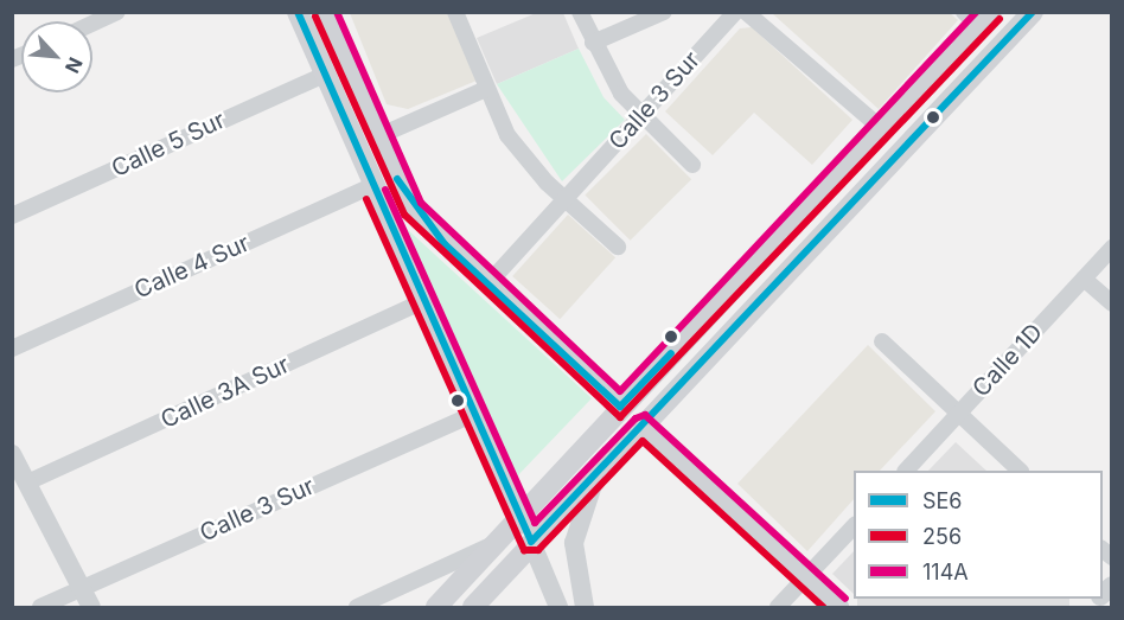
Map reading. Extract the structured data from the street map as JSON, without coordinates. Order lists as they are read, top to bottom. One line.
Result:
{"streets":{"street":["Calle 3 Sur","Calle 5 Sur","Calle 4 Sur","Calle 1D","Calle 3A Sur"]},"lines":["transit line SE6","transit line 114A","transit line 256"],"legend":["SE6","256","114A"],"north":"bottom right"}
